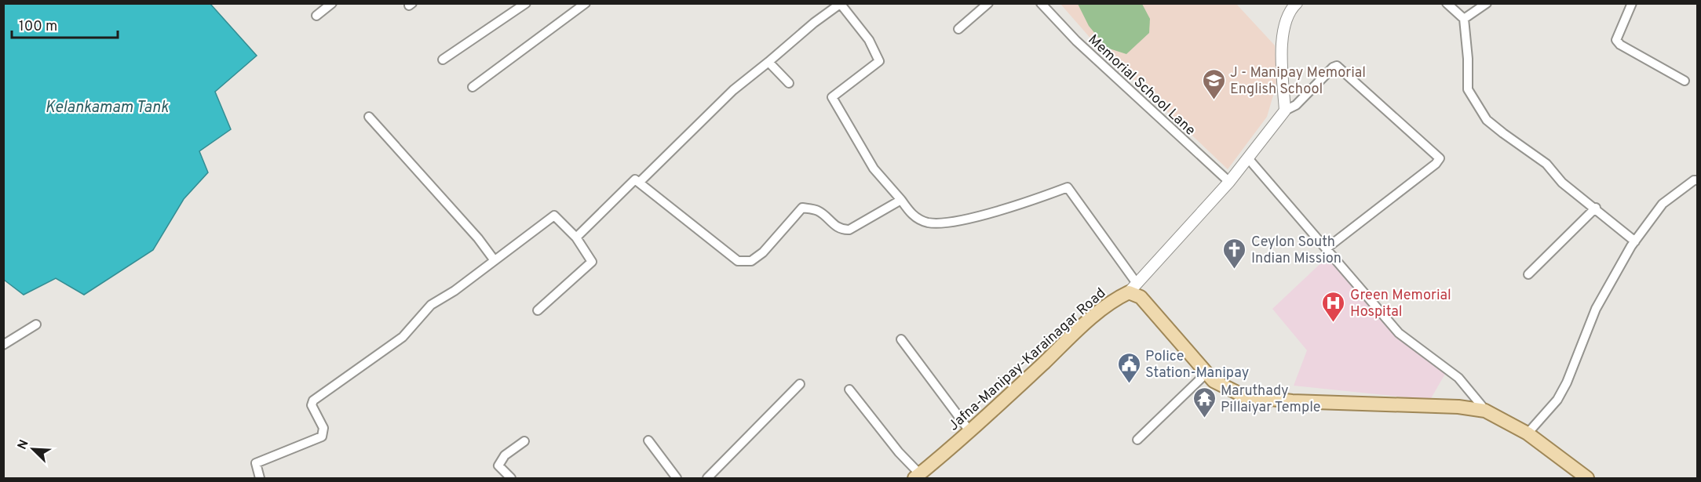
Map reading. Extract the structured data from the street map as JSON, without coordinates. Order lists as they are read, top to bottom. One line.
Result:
{"streets":{"main road":["Jafna-Manipay-Karainagar Road"],"street":["Memorial School Lane"]},"water":["Kelankamam Tank"],"places":{"school or university":["J - Manipay Memorial English School"],"church":["Ceylon South Indian Mission"],"hospital":["Green Memorial Hospital"],"public building":["Police Station-Manipay"],"temple":["Maruthady Pillaiyar Temple"]},"scale_bar":"100 m","north":"top left"}
